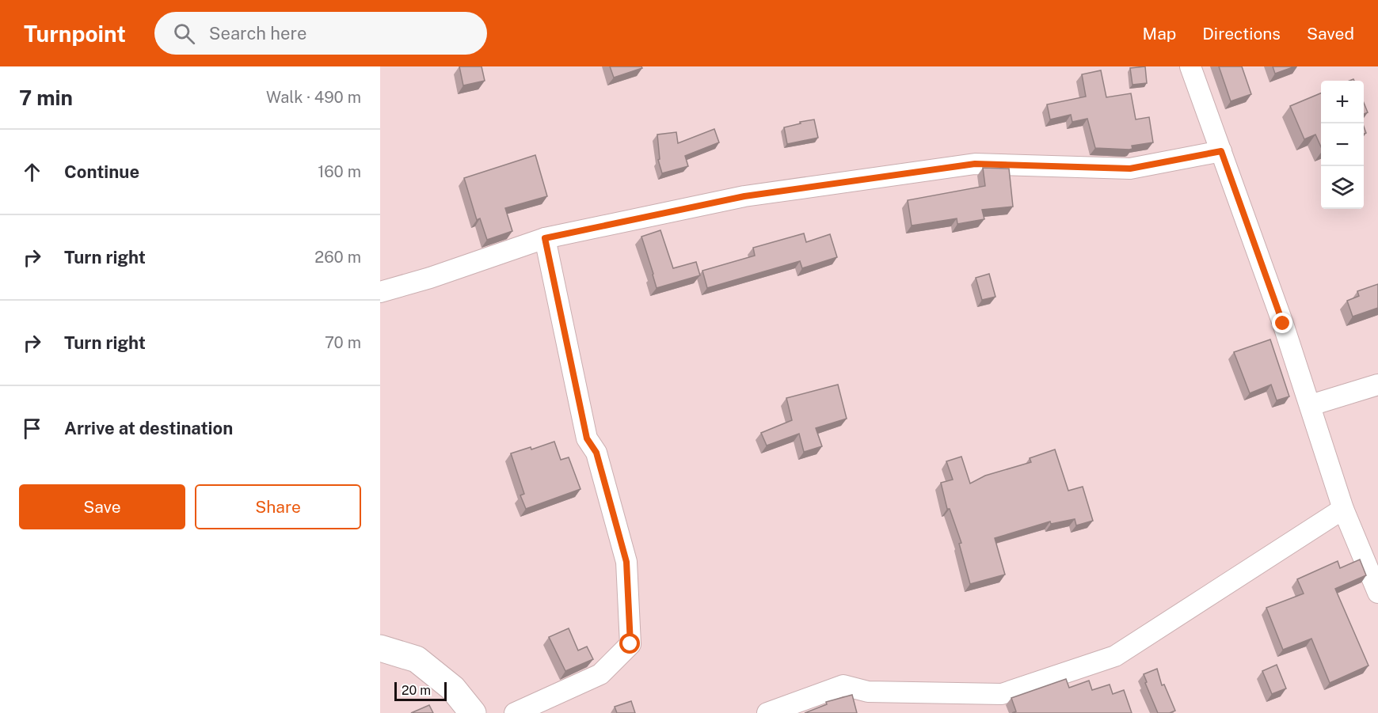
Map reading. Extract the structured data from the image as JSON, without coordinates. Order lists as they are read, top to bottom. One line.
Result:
{"scale_bar":"20 m","page":{"header":"Turnpoint","search":"Search here","nav":["Map","Directions","Saved"],"heading":["7 min","Walk · 490 m"],"map_buttons":["+","−"],"list":[["Continue","160 m"],["Turn right","260 m"],["Turn right","70 m"],"Arrive at destination"],"buttons":["Save","Share"],"scale":"20 m"}}
